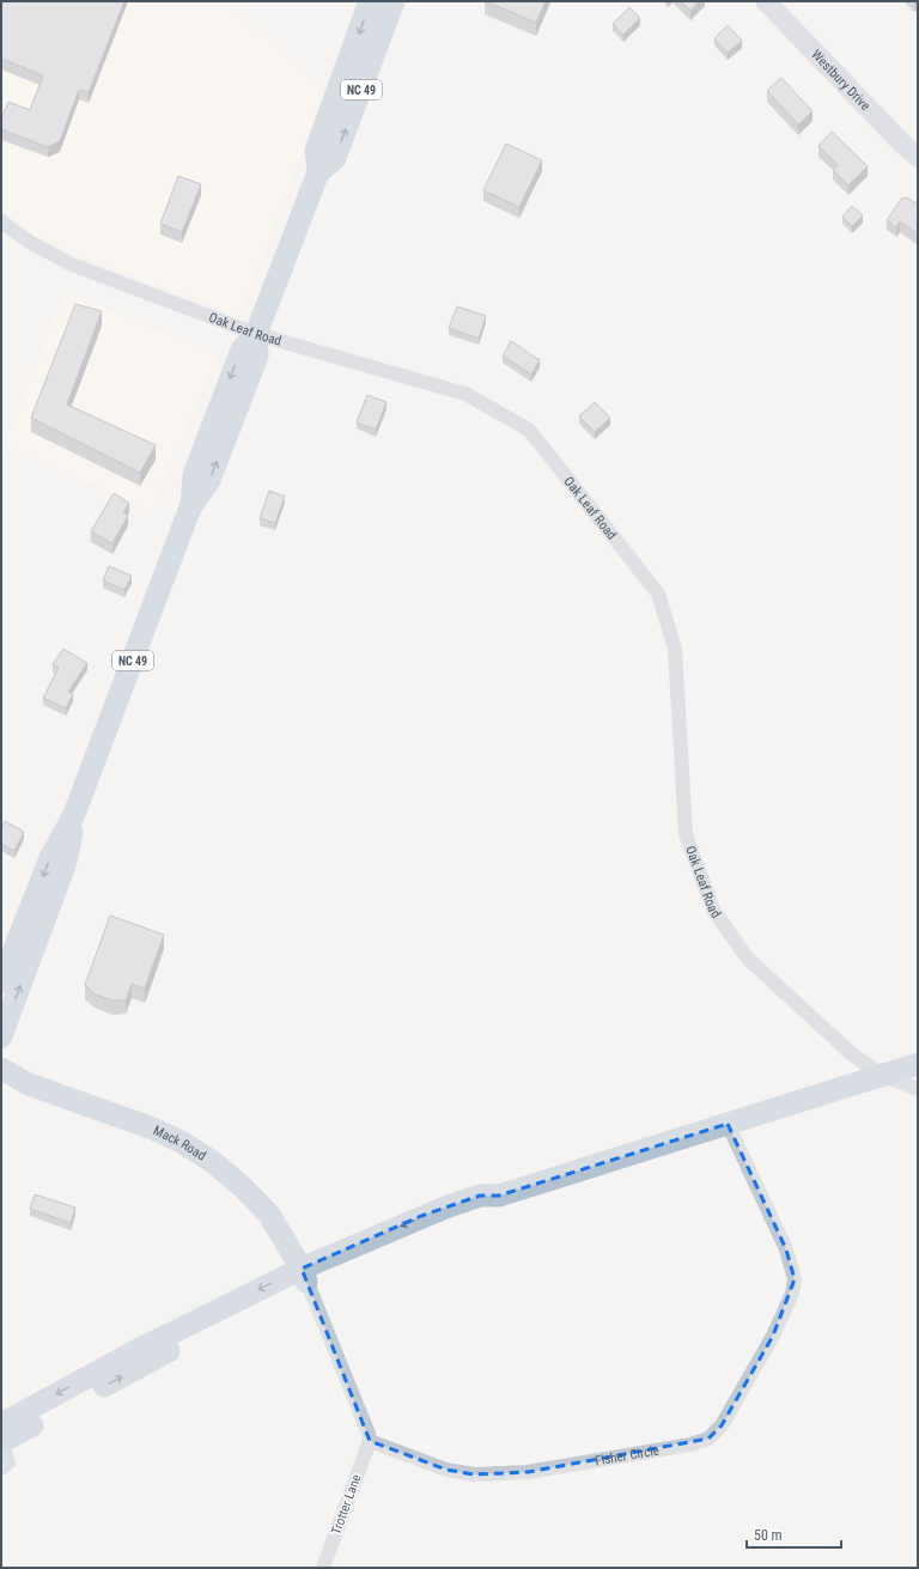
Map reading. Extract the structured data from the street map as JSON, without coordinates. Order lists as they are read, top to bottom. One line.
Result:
{"streets":{"main road":["NC 49","Mack Road"],"street":["Westbury Drive","Oak Leaf Road","Fisher Circle","Trotter Lane"]},"crossings":[["NC 49","Oak Leaf Road"],["Fisher Circle","Trotter Lane"]],"scale_bar":"50 m"}
